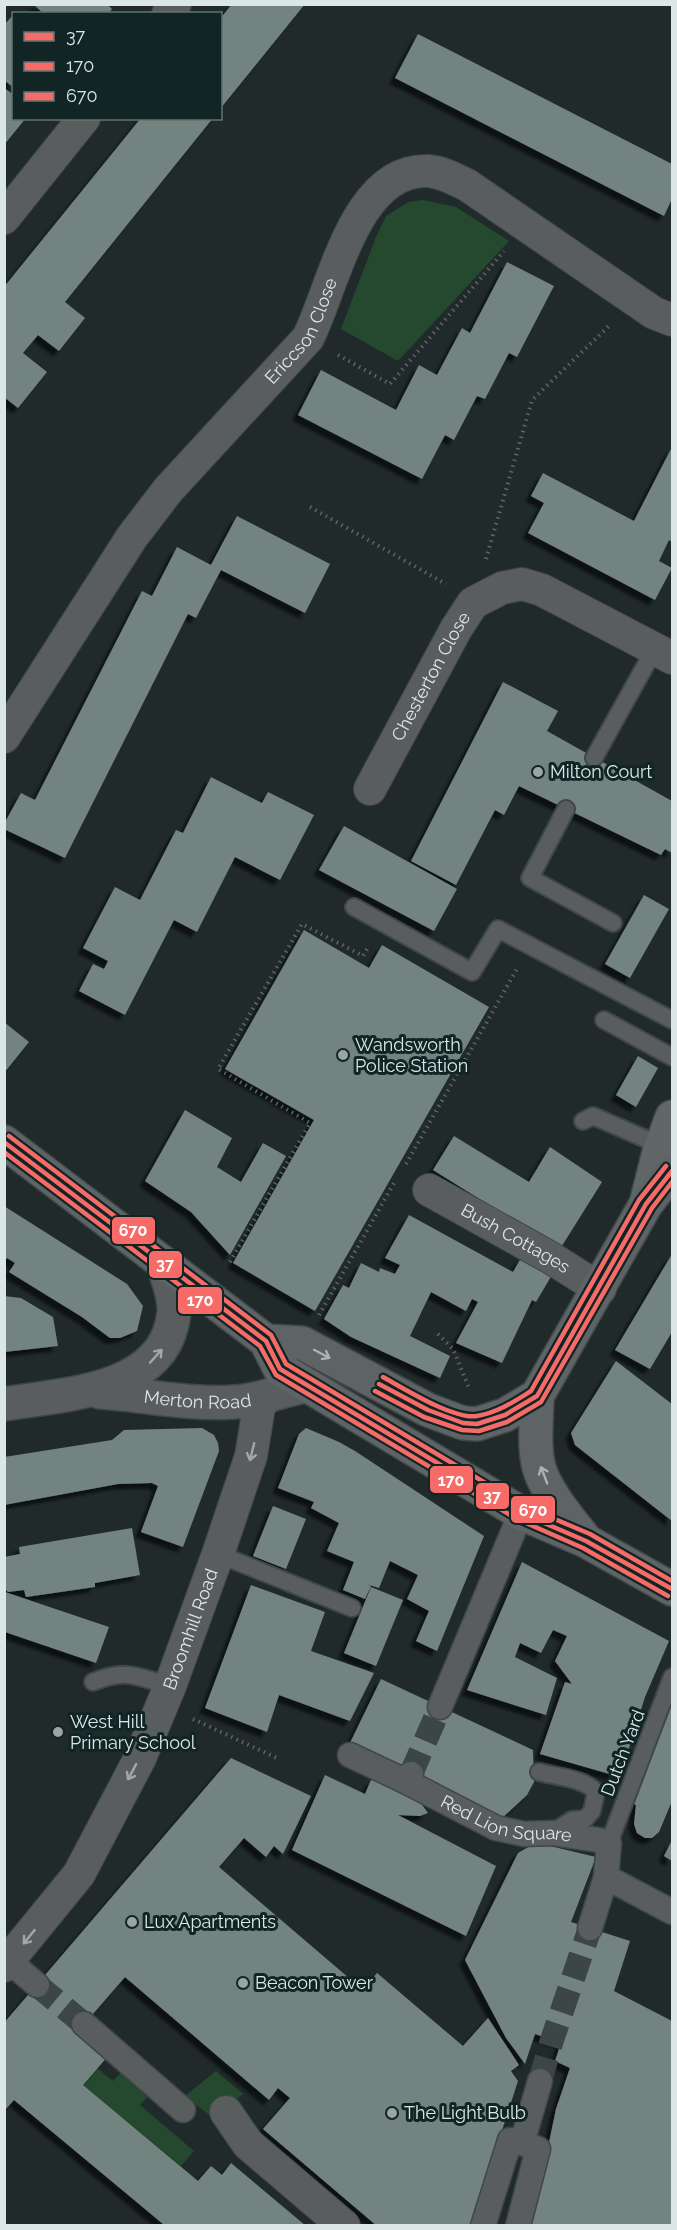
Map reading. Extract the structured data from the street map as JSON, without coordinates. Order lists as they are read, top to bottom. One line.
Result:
{"streets":{"street":["Ericcson Close","Chesterton Close","Bush Cottages","Merton Road","Broomhill Road","Red Lion Square"],"lane":["Dutch Yard"]},"crossings":[["Merton Road","Broomhill Road"],["Dutch Yard","Red Lion Square"]],"one_way":["Broomhill Road"],"places":["Milton Court","Wandsworth Police Station","West Hill Primary School","Lux Apartments","Beacon Tower","The Light Bulb"],"lines":["transit line 670","transit line 37","transit line 170"],"legend":["37","170","670"]}
